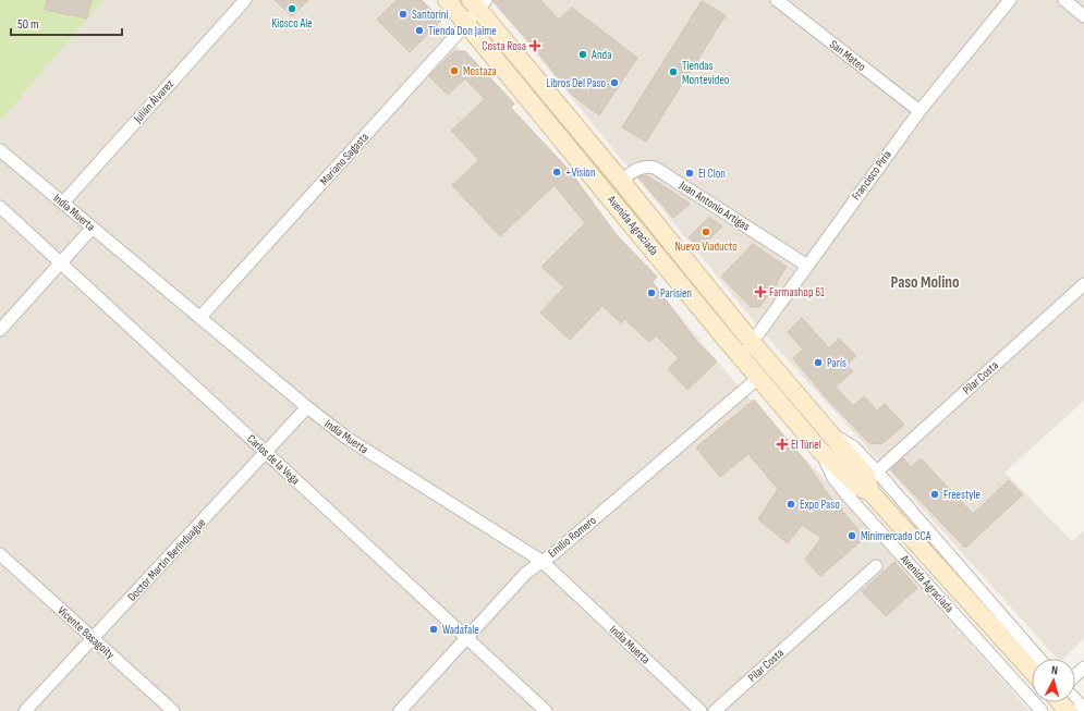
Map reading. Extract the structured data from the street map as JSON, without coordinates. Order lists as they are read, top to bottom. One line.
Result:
{"streets":{"main road":["Avenida Agraciada"],"street":["San Mateo","Julián Álvarez","Mariano Sagasta","Francisco Piria","Juan Antonio Artigas","India Muerta","Pilar Costa","Carlos de la Vega","Emilio Romero","Doctor Martín Berinduague","Vicente Basagoity"]},"crossings":[["San Mateo","Francisco Piria"],["Julián Álvarez","India Muerta"],["Mariano Sagasta","India Muerta"],["Mariano Sagasta","Avenida Agraciada"],["Francisco Piria","Juan Antonio Artigas"],["Francisco Piria","Avenida Agraciada"],["Juan Antonio Artigas","Avenida Agraciada"],["India Muerta","Emilio Romero"],["India Muerta","Doctor Martín Berinduague"],["Avenida Agraciada","Pilar Costa"],["Avenida Agraciada","Emilio Romero"],["Carlos de la Vega","Emilio Romero"],["Carlos de la Vega","Doctor Martín Berinduague"],["Doctor Martín Berinduague","Vicente Basagoity"]],"districts":["Paso Molino"],"places":{"other":["Kiosco Ale","Santorini","Tienda Don Jaime","Anda","Mostaza","Tiendas Montevideo","Libros Del Paso","+Vision","El Clon","Nuevo Viaducto","Parisien","París","Freestyle","Expo Paso","Minimercado CCA","Wadafale"],"health":["Costa Rosa","Farmashop 61","El Túnel"]},"scale_bar":"50 m","north":"top"}
